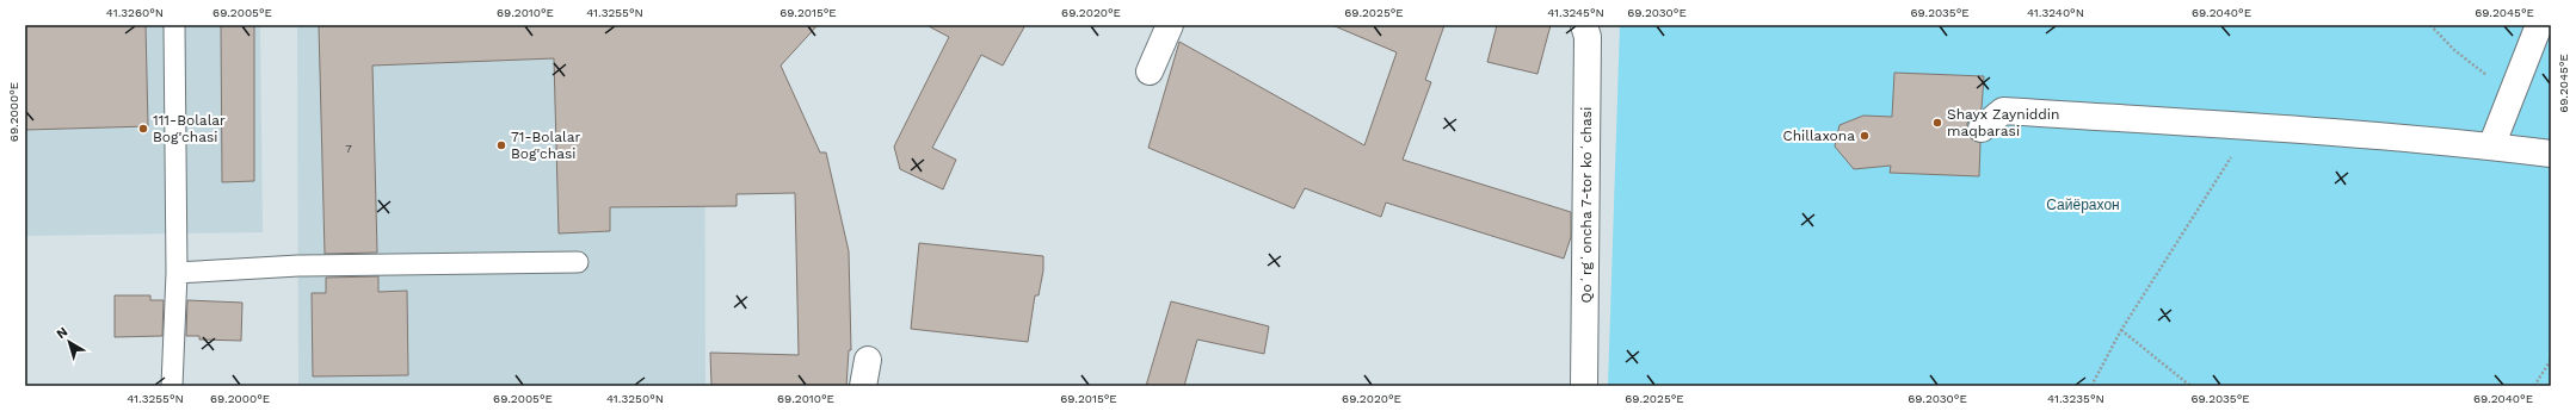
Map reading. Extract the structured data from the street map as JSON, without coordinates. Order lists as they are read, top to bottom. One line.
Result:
{"streets":{"street":["Qoʻrgʻoncha 7-tor koʻchasi"]},"parks":["Сайёрахон"],"places":["Shayx Zayniddin maqbarasi","111-Bolalar Bog'chasi","Chillaxona","71-Bolalar Bog'chasi"],"house_numbers":["7"],"north":"top left","coordinates":["41.3260°N","69.2005°E","69.2010°E","41.3255°N","69.2015°E","69.2020°E","69.2025°E","41.3245°N","69.2030°E","69.2035°E","41.3240°N","69.2040°E","69.2045°E","69.2000°E","41.3250°N","41.3235°N"]}
